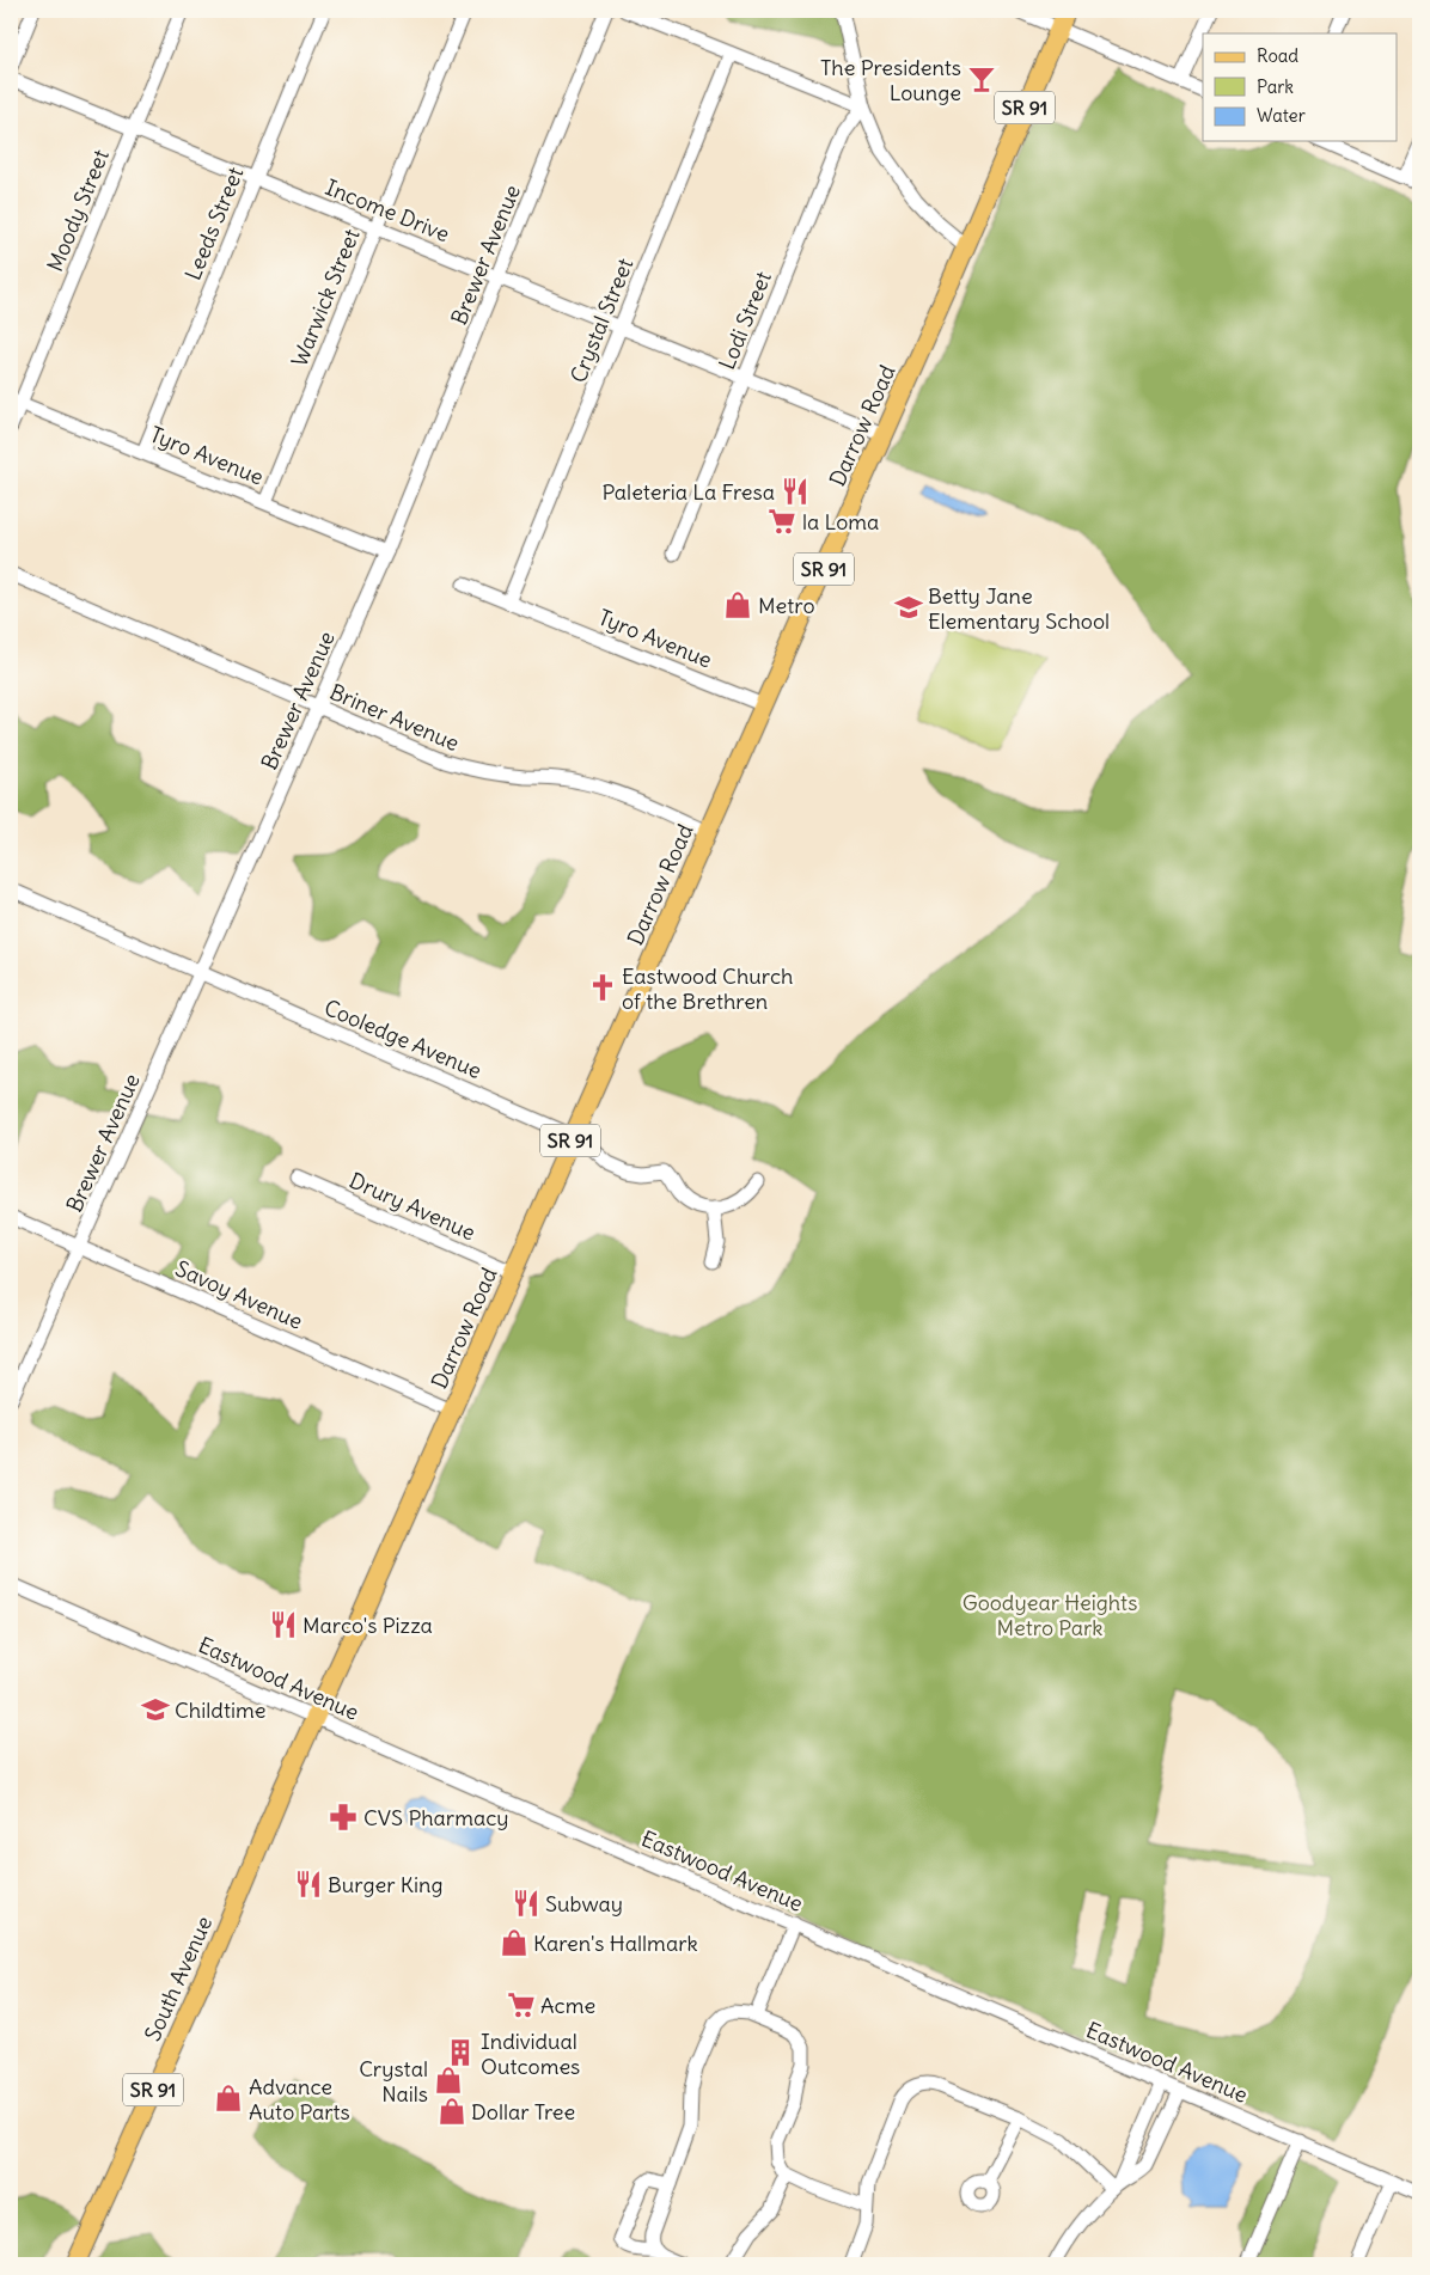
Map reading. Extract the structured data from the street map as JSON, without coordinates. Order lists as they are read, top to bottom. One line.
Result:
{"streets":{"main road":["SR 91","Darrow Road","South Avenue"],"street":["Moody Street","Income Drive","Leeds Street","Brewer Avenue","Warwick Street","Crystal Street","Lodi Street","Tyro Avenue","Briner Avenue","Cooledge Avenue","Drury Avenue","Savoy Avenue","Eastwood Avenue"]},"crossings":[["Moody Street","Income Drive"],["Moody Street","Tyro Avenue"],["Income Drive","Leeds Street"],["Income Drive","Brewer Avenue"],["Income Drive","Warwick Street"],["Income Drive","Crystal Street"],["Income Drive","Lodi Street"],["Income Drive","Darrow Road"],["Leeds Street","Tyro Avenue"],["Brewer Avenue","Tyro Avenue"],["Brewer Avenue","Briner Avenue"],["Brewer Avenue","Cooledge Avenue"],["Brewer Avenue","Savoy Avenue"],["Warwick Street","Tyro Avenue"],["Crystal Street","Tyro Avenue"],["Darrow Road","Tyro Avenue"],["Darrow Road","Briner Avenue"],["Darrow Road","Cooledge Avenue"],["Darrow Road","Drury Avenue"],["Darrow Road","Savoy Avenue"],["Darrow Road","Eastwood Avenue"],["Darrow Road","South Avenue"]],"parks":["Goodyear Heights Metro Park"],"places":{"bar":["The Presidents Lounge"],"restaurant":["Paleteria La Fresa","Marco's Pizza","Burger King","Subway"],"supermarket":["la Loma","Acme"],"shop":["Metro","Karen's Hallmark","Crystal Nails","Advance Auto Parts","Dollar Tree"],"school or university":["Betty Jane Elementary School","Childtime"],"church":["Eastwood Church of the Brethren"],"pharmacy":["CVS Pharmacy"],"building":["Individual Outcomes"]},"legend":["Road","Park","Water"]}
